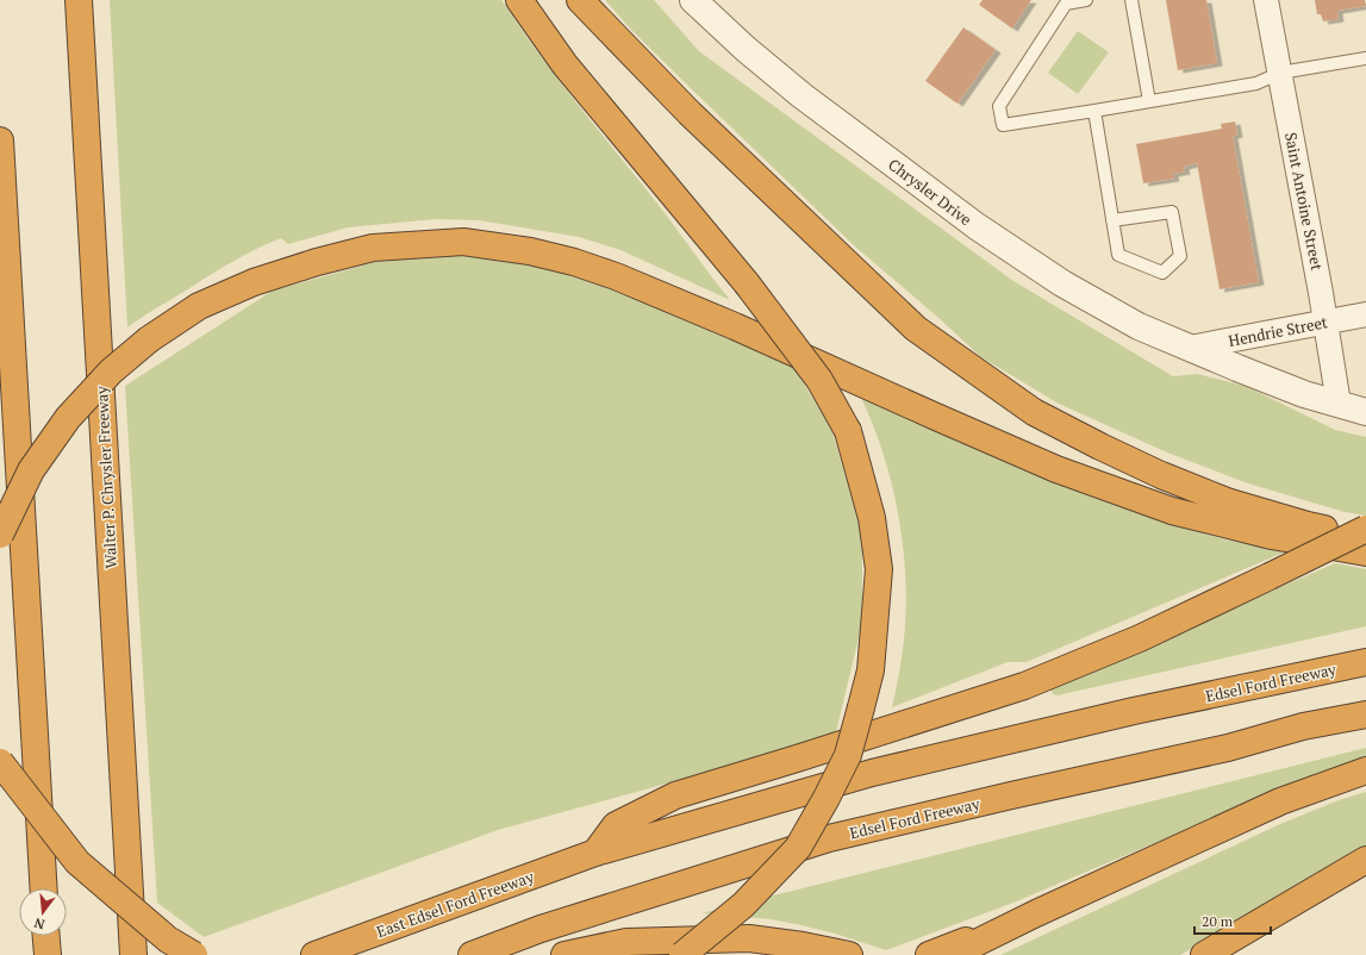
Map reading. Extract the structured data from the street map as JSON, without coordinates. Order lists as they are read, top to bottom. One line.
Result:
{"streets":{"highway":["Walter P. Chrysler Freeway","Edsel Ford Freeway","East Edsel Ford Freeway"],"street":["Chrysler Drive","Saint Antoine Street","Hendrie Street"]},"crossings":[["Chrysler Drive","Hendrie Street"],["Saint Antoine Street","Hendrie Street"],["Edsel Ford Freeway","East Edsel Ford Freeway"]],"scale_bar":"20 m","north":"bottom"}
